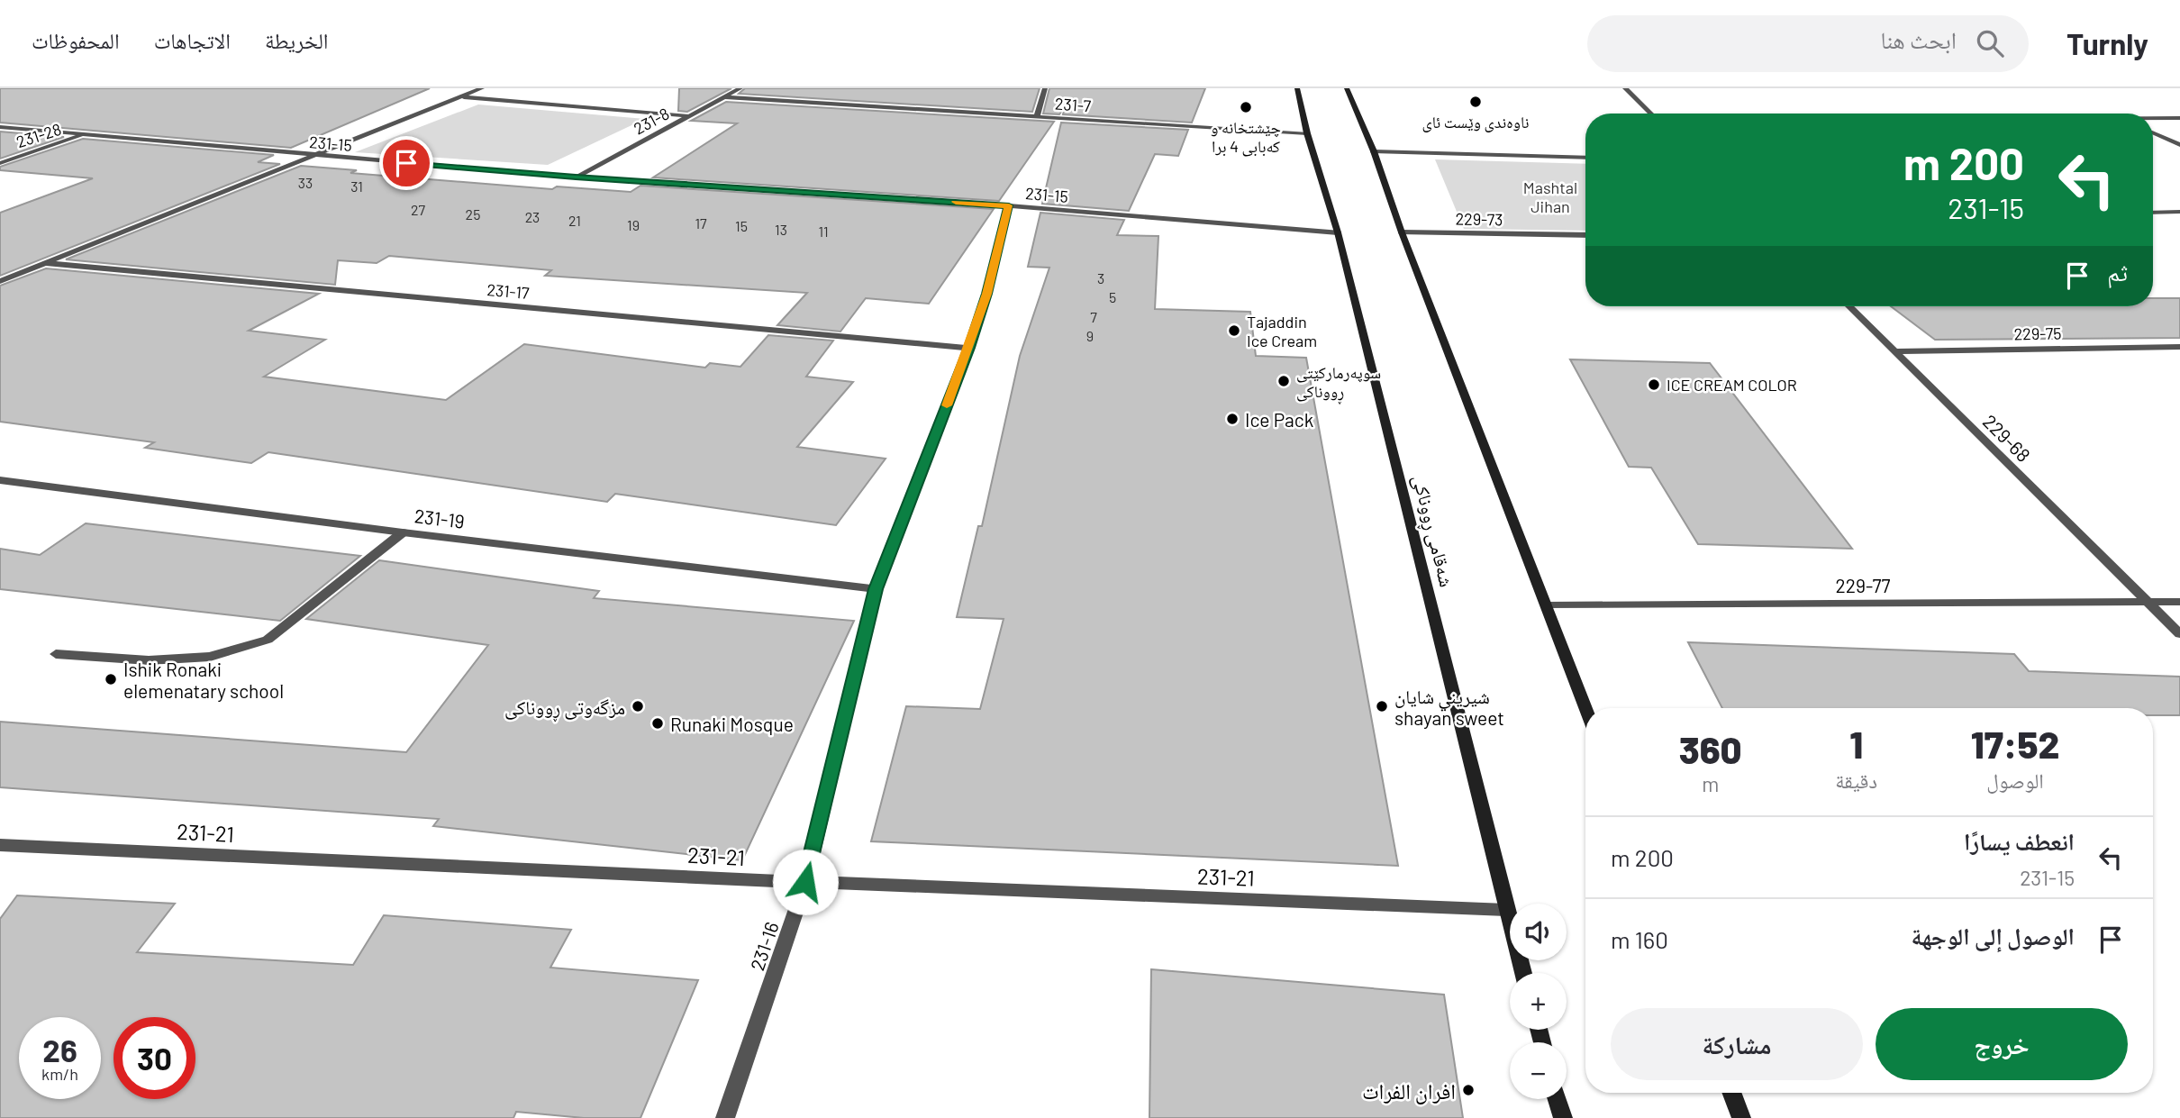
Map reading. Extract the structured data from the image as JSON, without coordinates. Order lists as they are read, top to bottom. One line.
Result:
{"streets":{"main road":["شەقامی ڕووناکی"],"street":["231-7","231-8","231-28","231-15","229-73","231-17","229-75","229-68","231-19","229-77","231-21","231-16"]},"crossings":[["231-7","231-8"],["231-7","شەقامی ڕووناکی"],["231-8","231-15"],["231-28","231-15"],["231-15","شەقامی ڕووناکی"],["231-15","231-16"],["231-17","231-16"],["229-75","229-68"],["229-68","229-77"],["231-19","231-16"],["شەقامی ڕووناکی","231-21"],["231-21","231-16"]],"parks":["Mashtal Jihan"],"places":["ناوەندی وێست ئای","چێشتخانە و کەبابی 4 برا","Tajaddin Ice Cream","سوپەرمارکێتی ڕووناکی","ICE CREAM COLOR","Ice Pack","Ishik Ronaki elemenatary school","مزگەوتی ڕووناکی","شيريني شايان shayan sweet","Runaki Mosque","افران الفرات"],"house_numbers":["33","31","27","25","23","21","17","19","15","13","11","3","5","7","9"],"page":{"header":"Turnly","search":"ابحث هنا","nav":["الخريطة","الاتجاهات","المحفوظات"],"turn":["200 m","231-15"],"then":"ثم","eta":["17:52","الوصول","1","دقيقة","360","m"],"list":[{"name":"انعطف يسارًا","note":"231-15","value":"200 m"},{"name":"الوصول إلى الوجهة","value":"160 m"}],"map_buttons":["+","−"],"buttons":["خروج","مشاركة"],"speed":"26 km/h","limit":"30"}}
